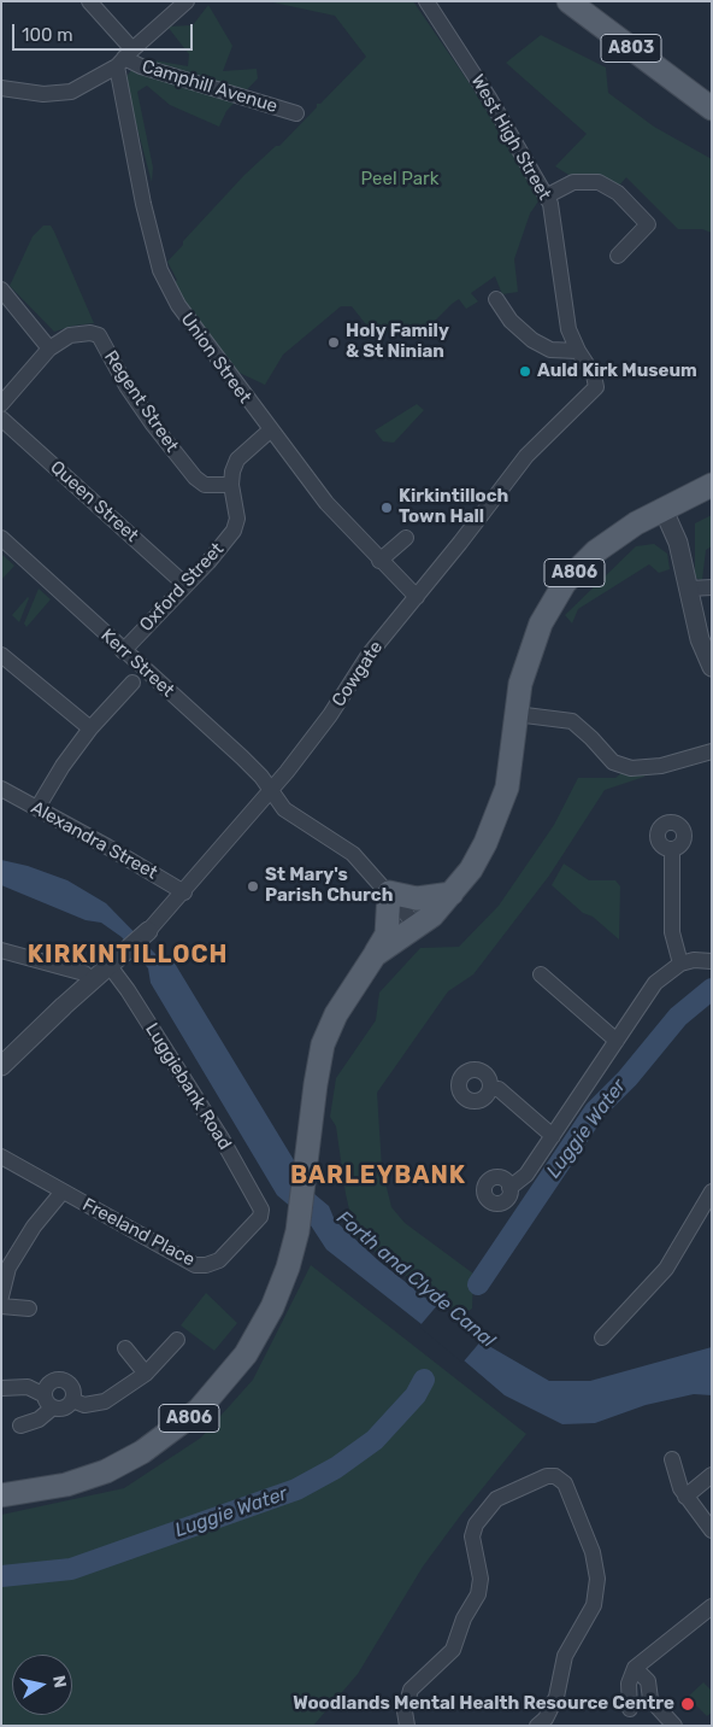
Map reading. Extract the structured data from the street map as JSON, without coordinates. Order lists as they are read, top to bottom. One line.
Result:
{"streets":{"main road":["A803","A806"],"street":["Camphill Avenue","West High Street","Union Street","Regent Street","Queen Street","Oxford Street","Kerr Street","Cowgate","Alexandra Street","Luggiebank Road","Freeland Place"]},"crossings":[["Camphill Avenue","Union Street"],["West High Street","Cowgate"],["Union Street","Oxford Street"],["Union Street","Cowgate"],["Regent Street","Oxford Street"],["Queen Street","Oxford Street"],["A806","Kerr Street"],["Oxford Street","Kerr Street"],["Kerr Street","Cowgate"],["Cowgate","Alexandra Street"],["Cowgate","Luggiebank Road"],["Luggiebank Road","Freeland Place"]],"districts":["KIRKINTILLOCH","BARLEYBANK"],"water":["Luggie Water","Forth and Clyde Canal"],"parks":["Peel Park"],"places":["Holy Family & St Ninian","Auld Kirk Museum","Kirkintilloch Town Hall","St Mary's Parish Church","Woodlands Mental Health Resource Centre"],"scale_bar":"100 m","north":"right"}
